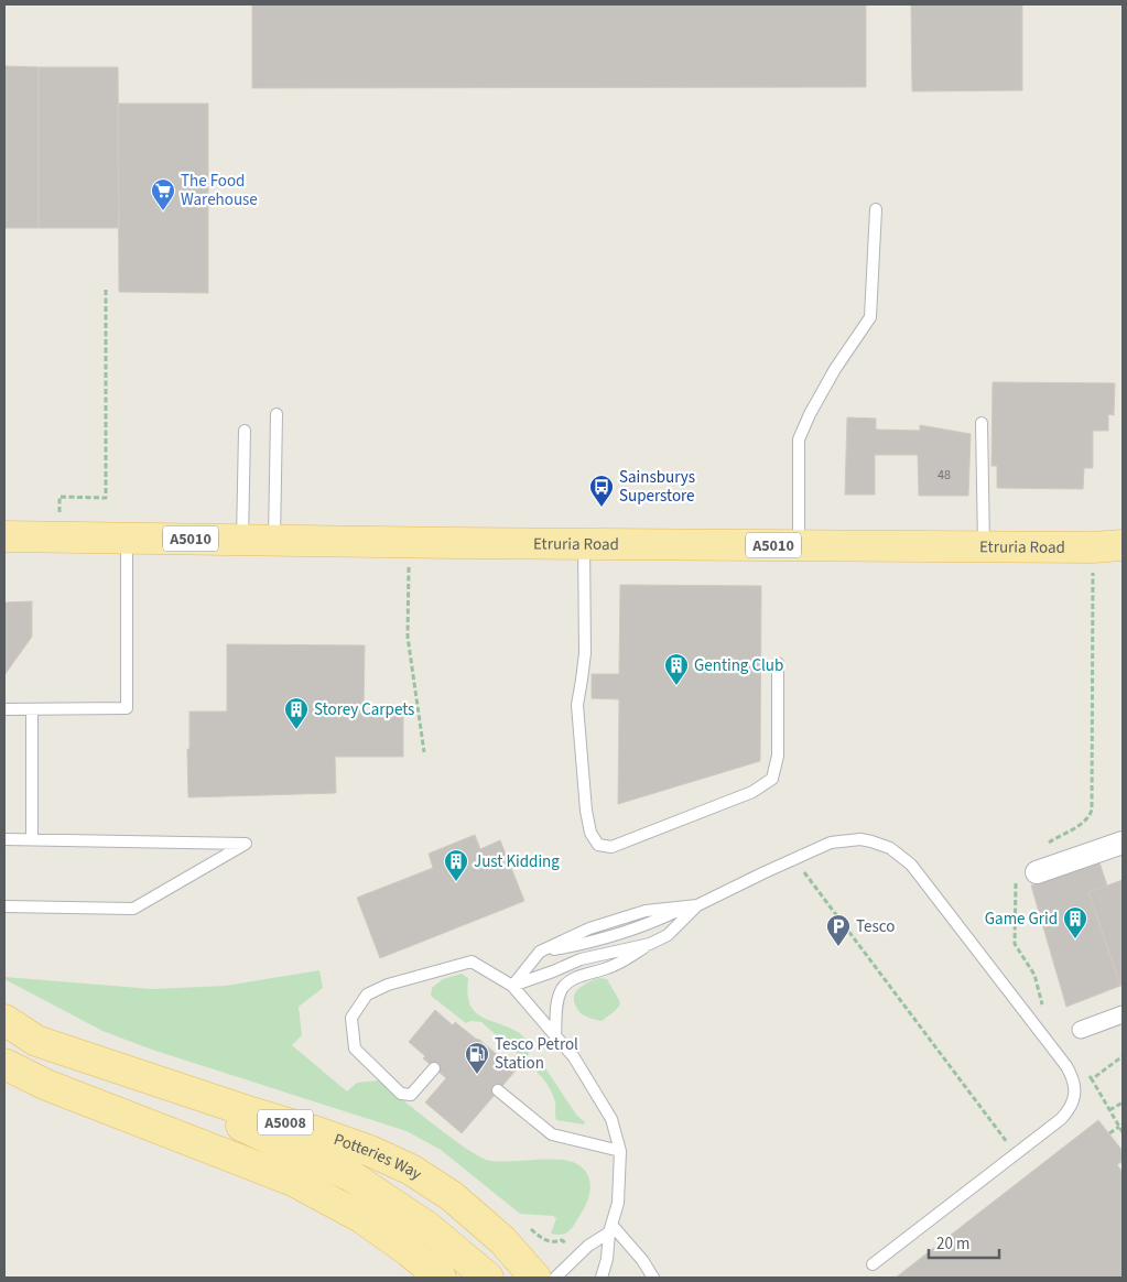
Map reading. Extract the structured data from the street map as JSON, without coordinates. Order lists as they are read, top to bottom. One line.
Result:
{"streets":{"main road":["A5010","Etruria Road","A5008","Potteries Way"]},"crossings":[["A5010","Etruria Road"],["A5008","Potteries Way"]],"places":{"supermarket":["The Food Warehouse"],"bus stop":["Sainsburys Superstore"],"building":["Genting Club","Storey Carpets","Just Kidding","Game Grid"],"parking":["Tesco"],"fuel station":["Tesco Petrol Station"]},"house_numbers":["48"],"scale_bar":"20 m"}
